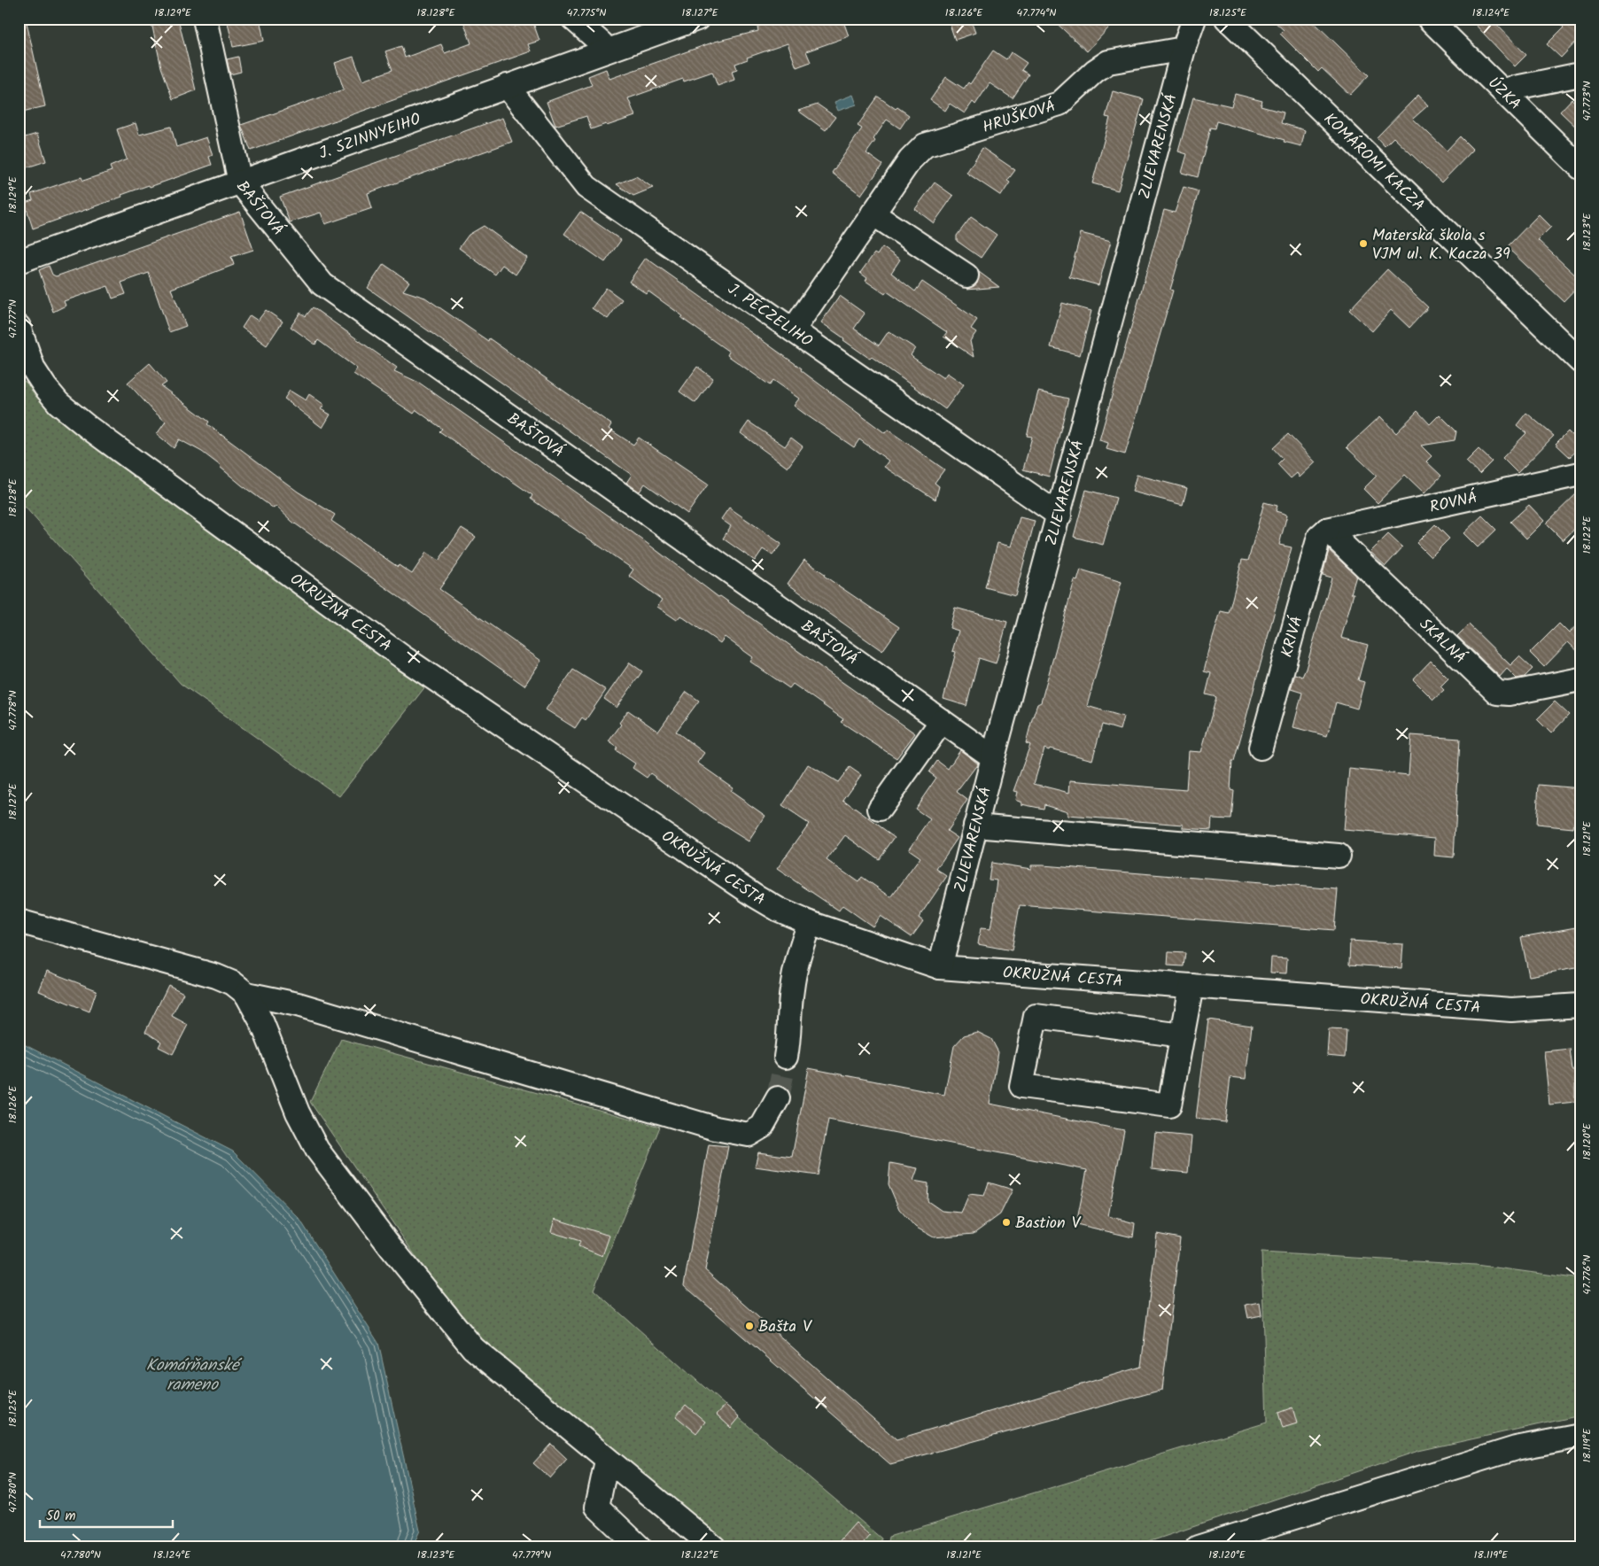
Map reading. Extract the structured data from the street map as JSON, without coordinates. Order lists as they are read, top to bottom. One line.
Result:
{"streets":{"street":["ÚZKA","HRUŠKOVÁ","J. SZINNYEIHO","ZLIEVARENSKÁ","KOMÁROMI KACZA","BAŠTOVÁ","J. PÉCZELIHO","ROVNÁ","OKRUŽNÁ CESTA","KRIVÁ","SKALNÁ"]},"crossings":[["HRUŠKOVÁ","ZLIEVARENSKÁ"],["HRUŠKOVÁ","J. PÉCZELIHO"],["J. SZINNYEIHO","BAŠTOVÁ"],["J. SZINNYEIHO","J. PÉCZELIHO"],["ZLIEVARENSKÁ","BAŠTOVÁ"],["ZLIEVARENSKÁ","J. PÉCZELIHO"],["ZLIEVARENSKÁ","OKRUŽNÁ CESTA"],["ROVNÁ","KRIVÁ"],["ROVNÁ","SKALNÁ"],["KRIVÁ","SKALNÁ"]],"water":["Komárňanské rameno"],"places":["Materská škola s VJM ul. K. Kacza 39","Bastion V","Bašta V"],"scale_bar":"50 m","coordinates":["18.129°E","18.128°E","47.775°N","18.127°E","18.126°E","47.774°N","18.125°E","18.124°E","47.773°N","18.123°E","47.777°N","18.122°E","47.778°N","18.121°E","18.120°E","47.776°N","18.119°E","47.780°N","47.779°N"]}
